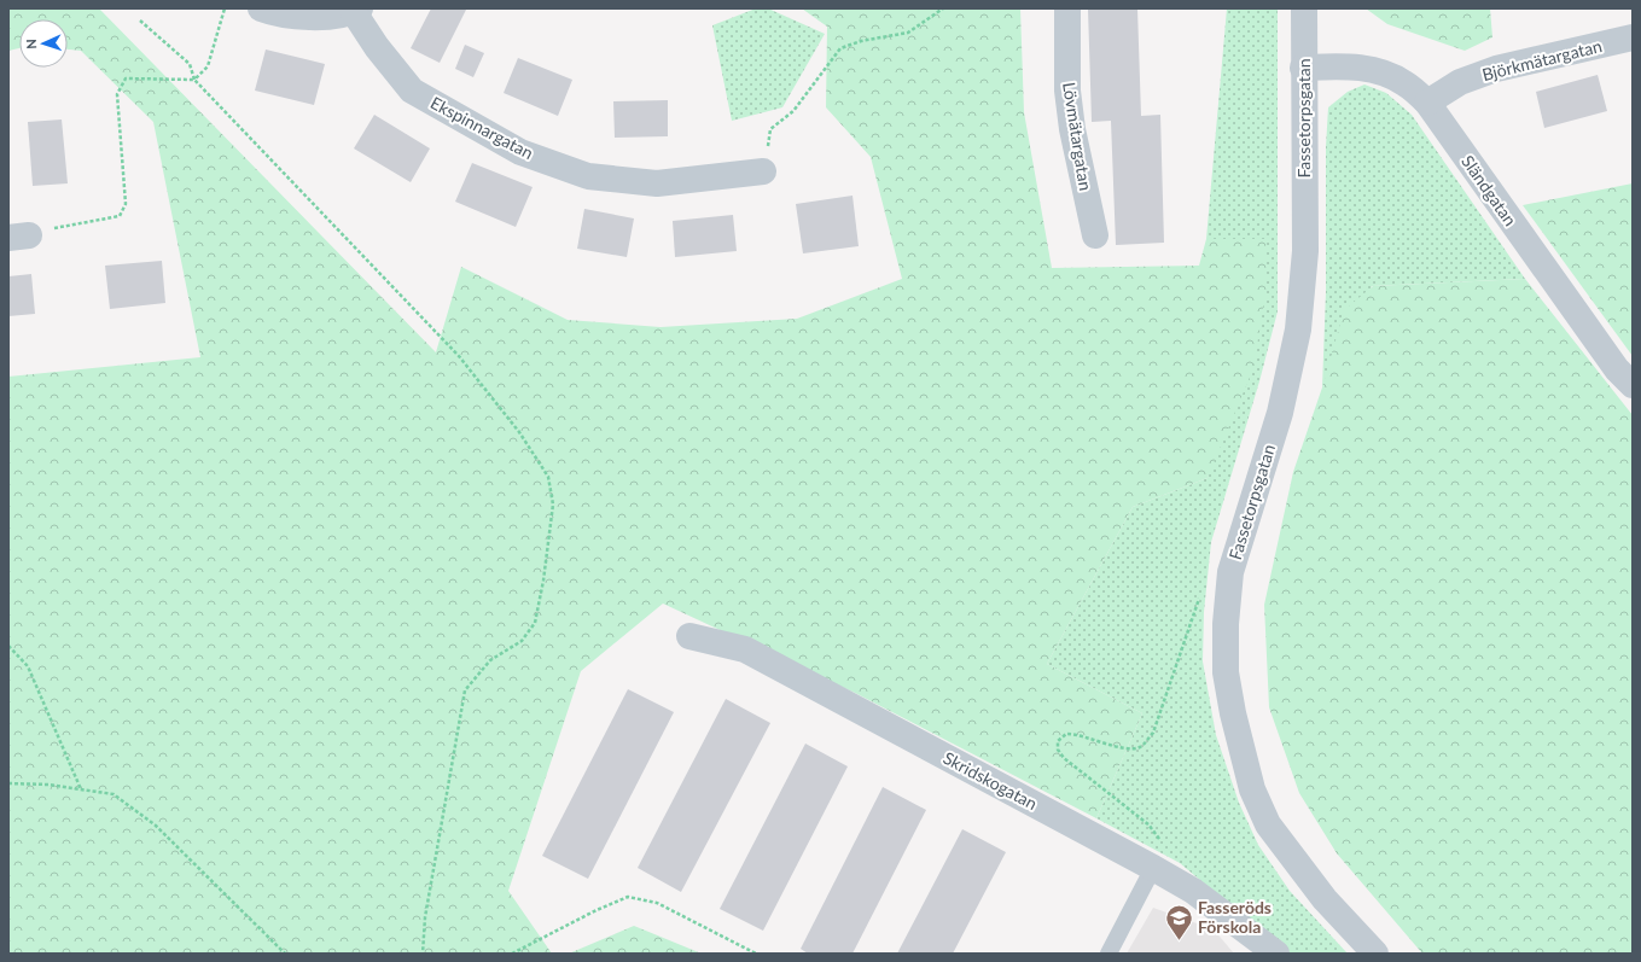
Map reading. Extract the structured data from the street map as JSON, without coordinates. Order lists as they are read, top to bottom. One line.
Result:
{"streets":{"street":["Björkmätargatan","Fassetorpsgatan","Ekspinnargatan","Lövmätargatan","Sländgatan","Skridskogatan"]},"crossings":[["Björkmätargatan","Sländgatan"],["Fassetorpsgatan","Sländgatan"]],"places":{"school or university":["Fasseröds Förskola"]},"north":"left"}
